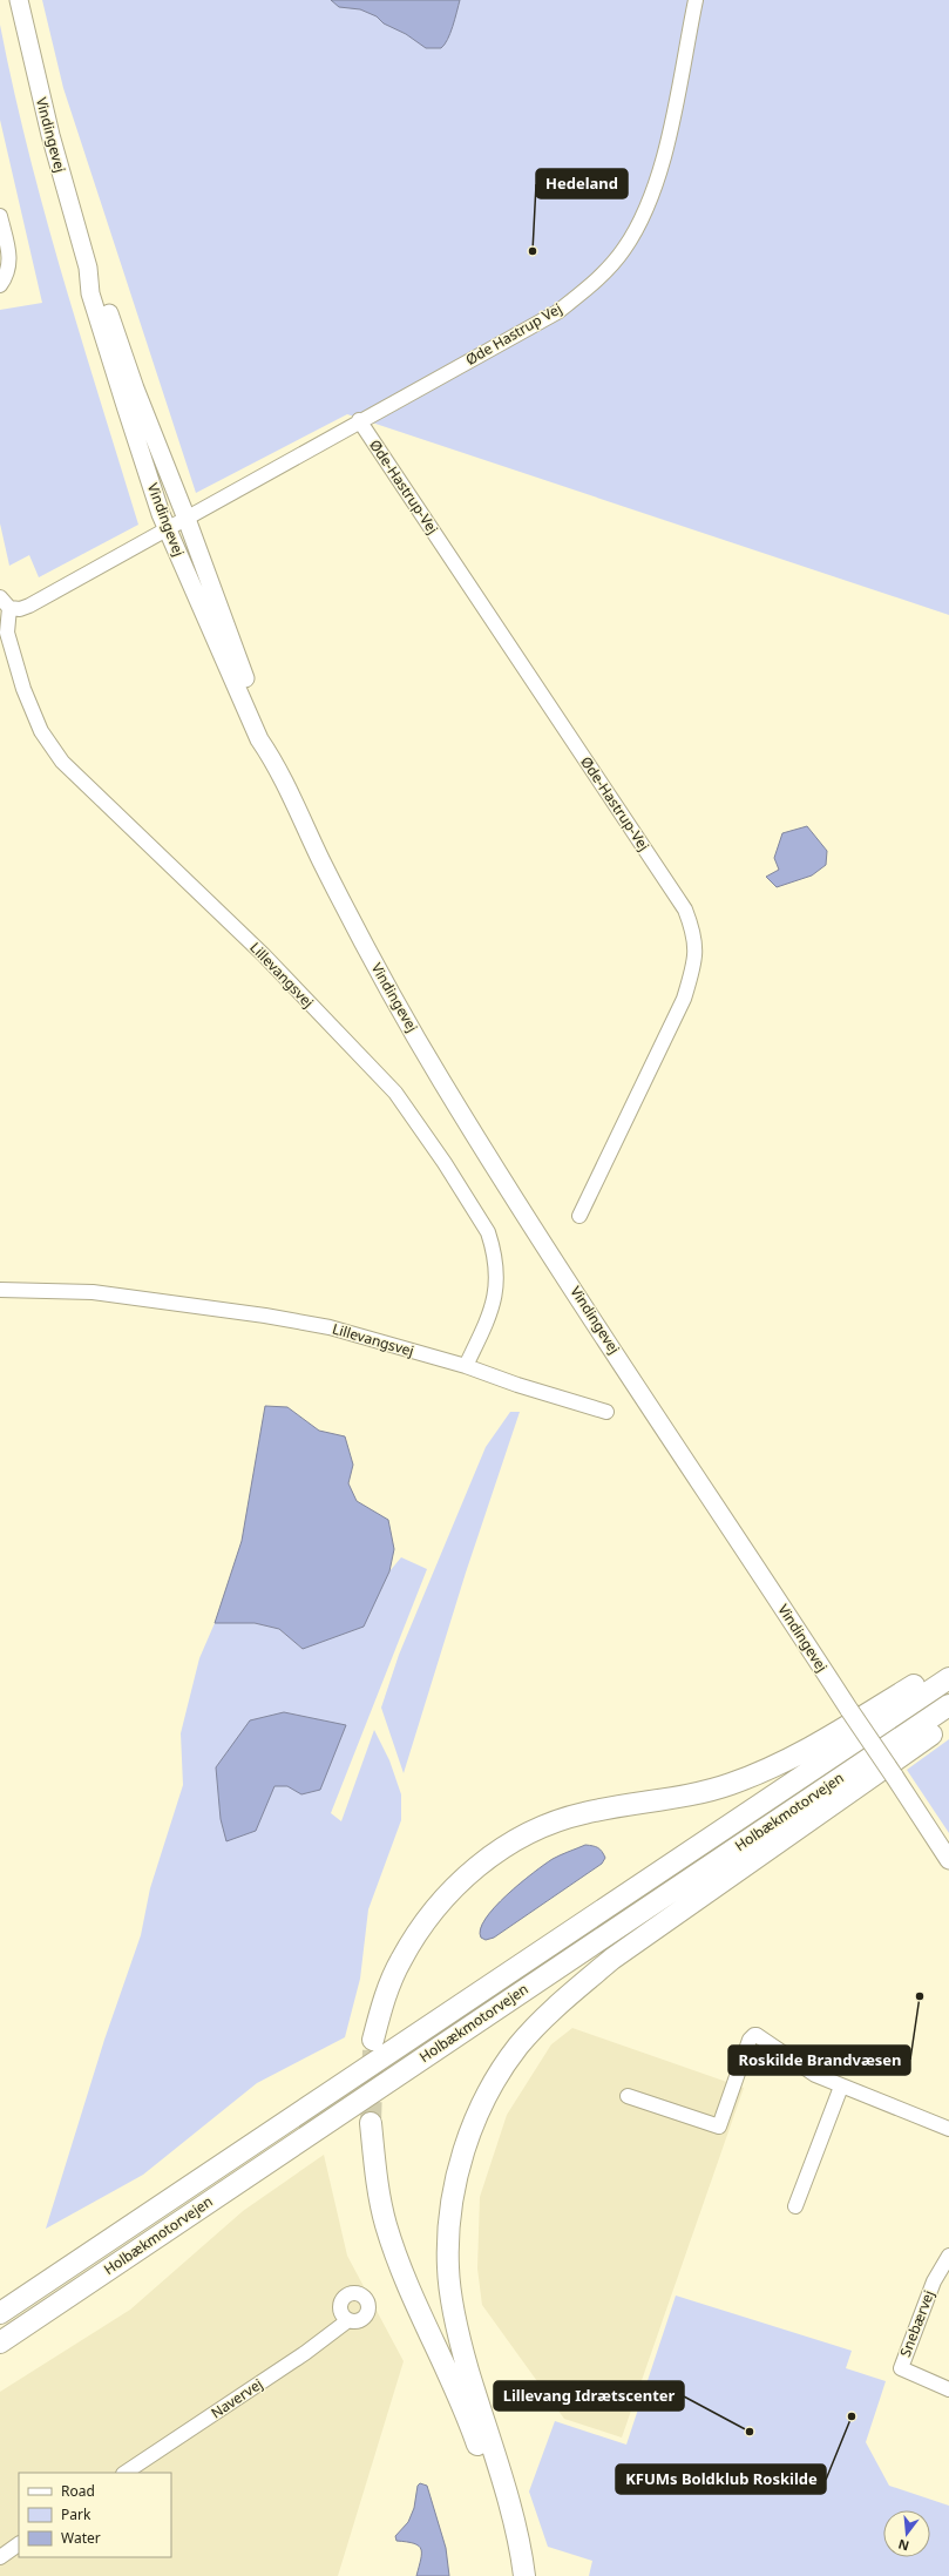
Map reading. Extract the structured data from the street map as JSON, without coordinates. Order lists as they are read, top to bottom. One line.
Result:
{"streets":{"highway":["Holbækmotorvejen"],"main road":["Vindingevej"],"street":["Øde Hastrup Vej","Øde-Hastrup-Vej","Lillevangsvej","Snebærvej","Navervej"]},"crossings":[["Vindingevej","Øde Hastrup Vej"],["Øde Hastrup Vej","Øde-Hastrup-Vej"]],"places":["Hedeland","Roskilde Brandvæsen","KFUMs Boldklub Roskilde","Lillevang Idrætscenter"],"legend":["Road","Park","Water"],"north":"bottom"}
